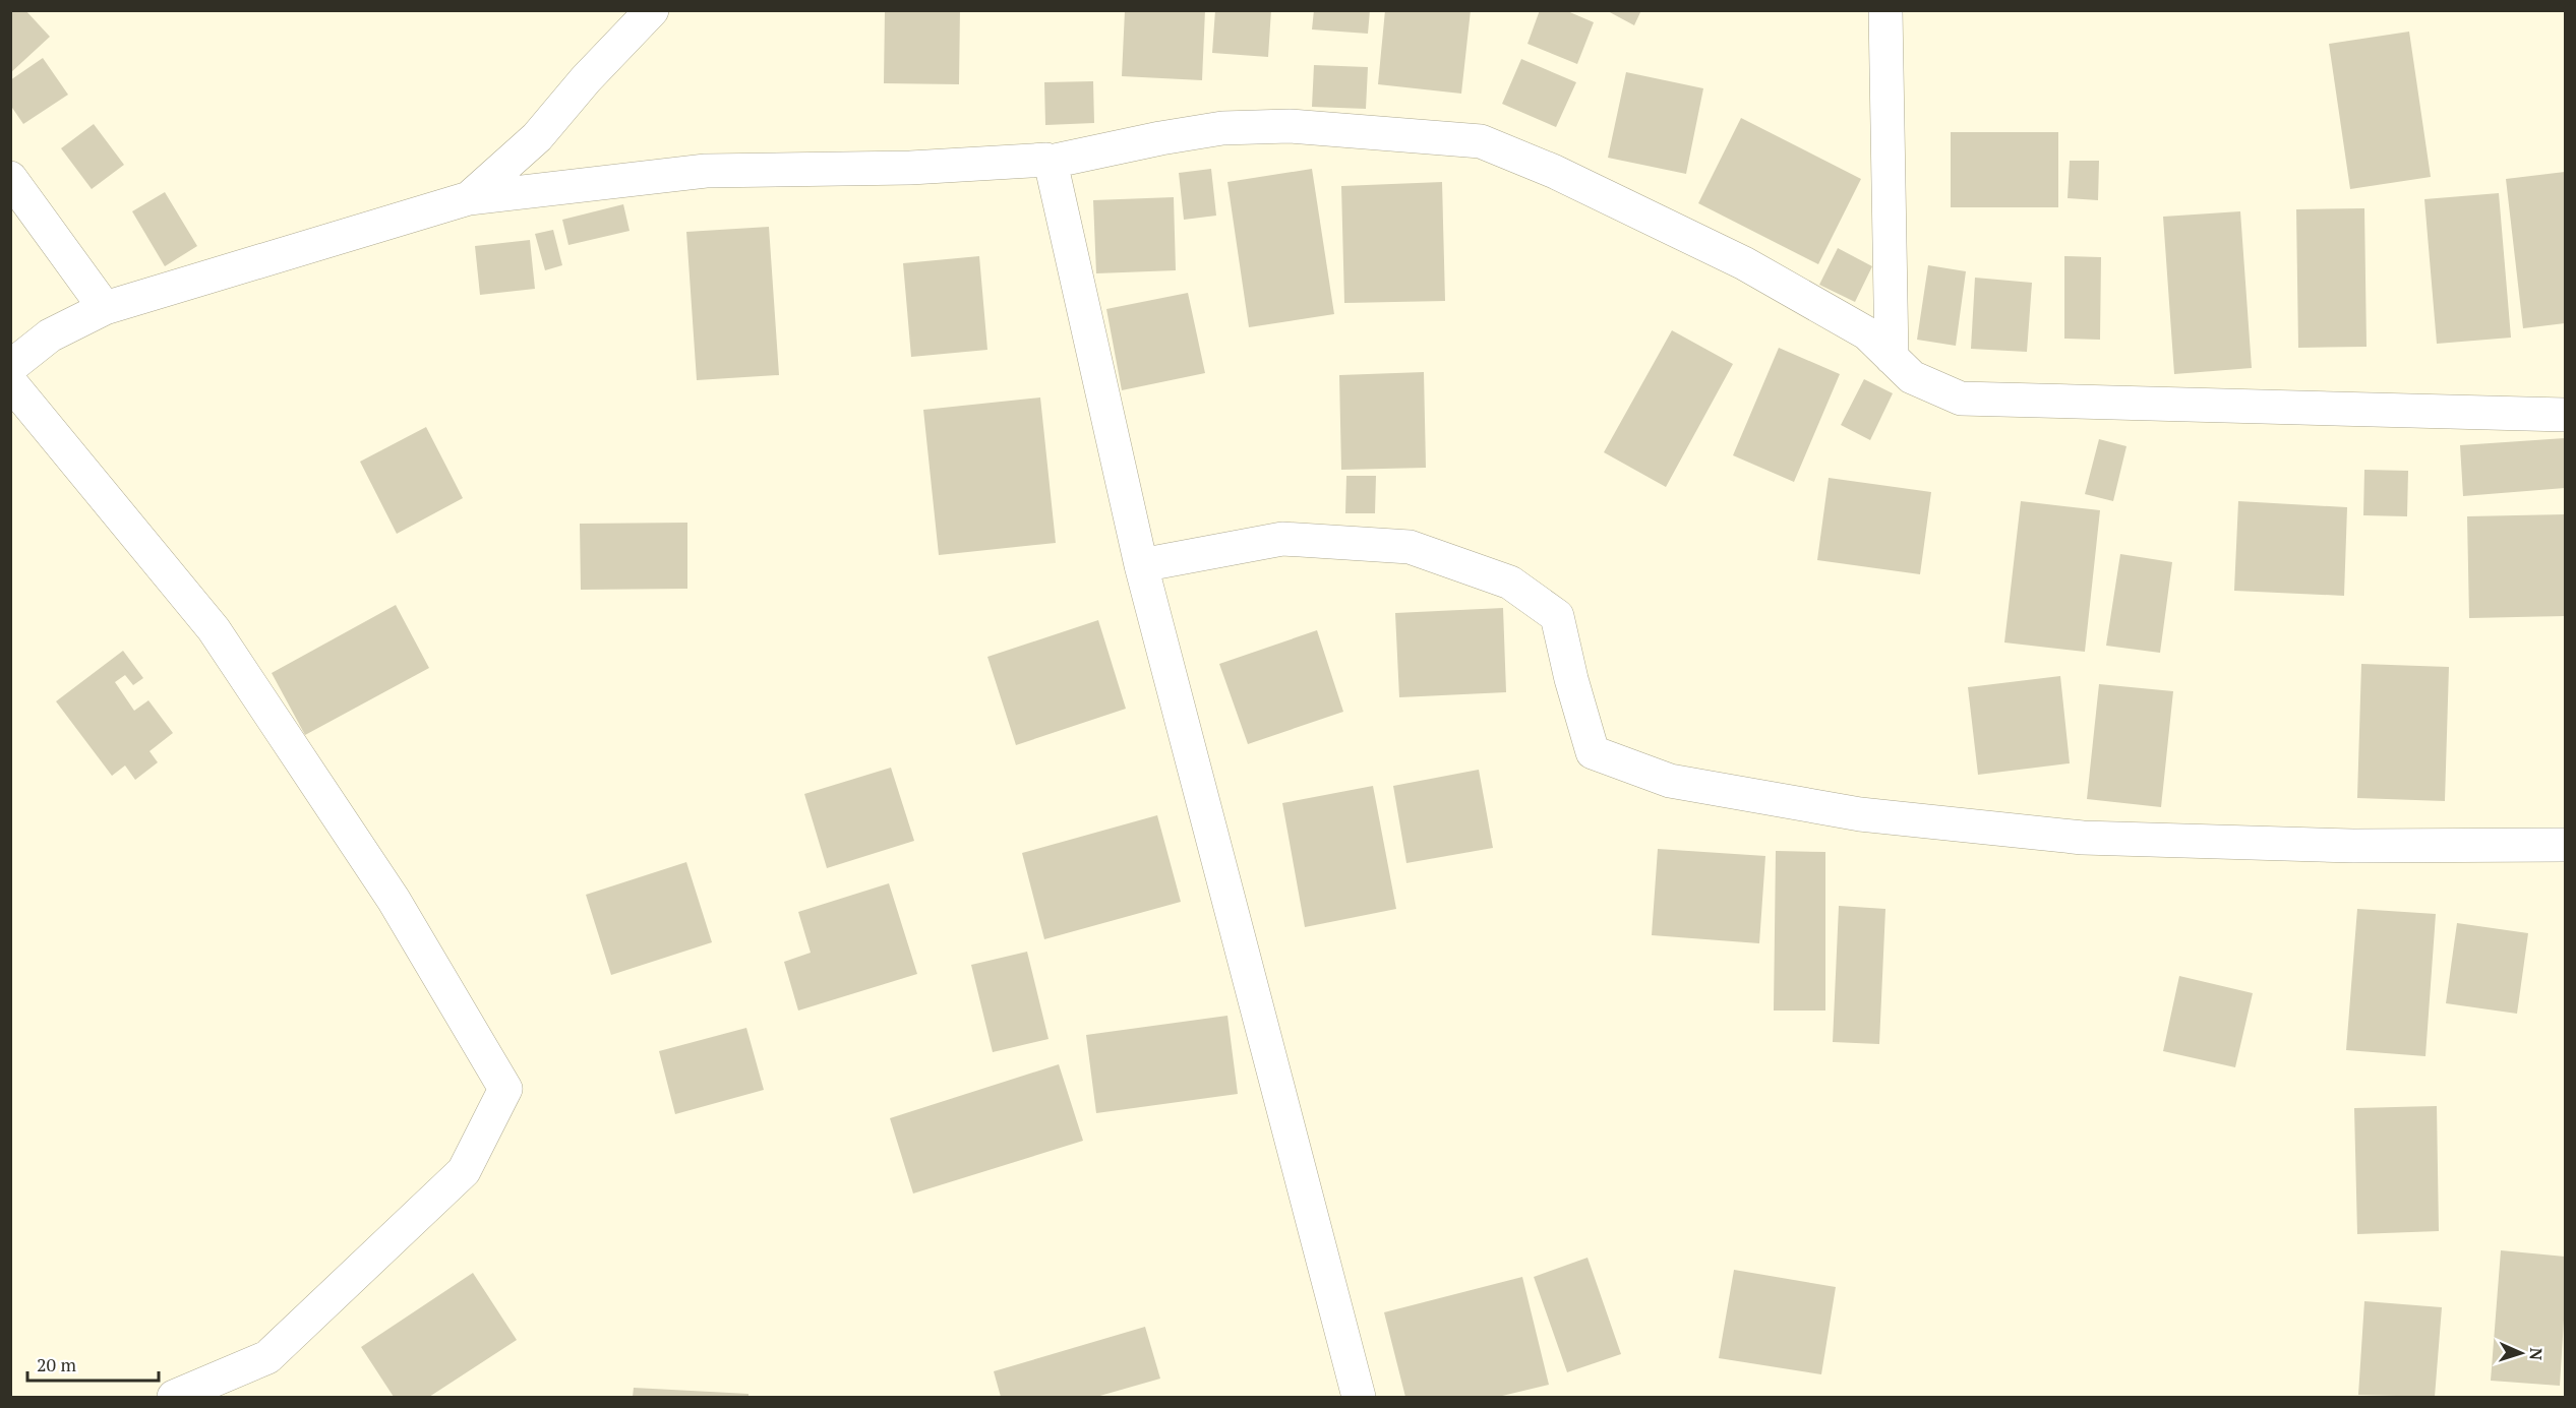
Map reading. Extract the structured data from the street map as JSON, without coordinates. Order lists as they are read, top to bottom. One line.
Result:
{"scale_bar":"20 m","north":"right"}
